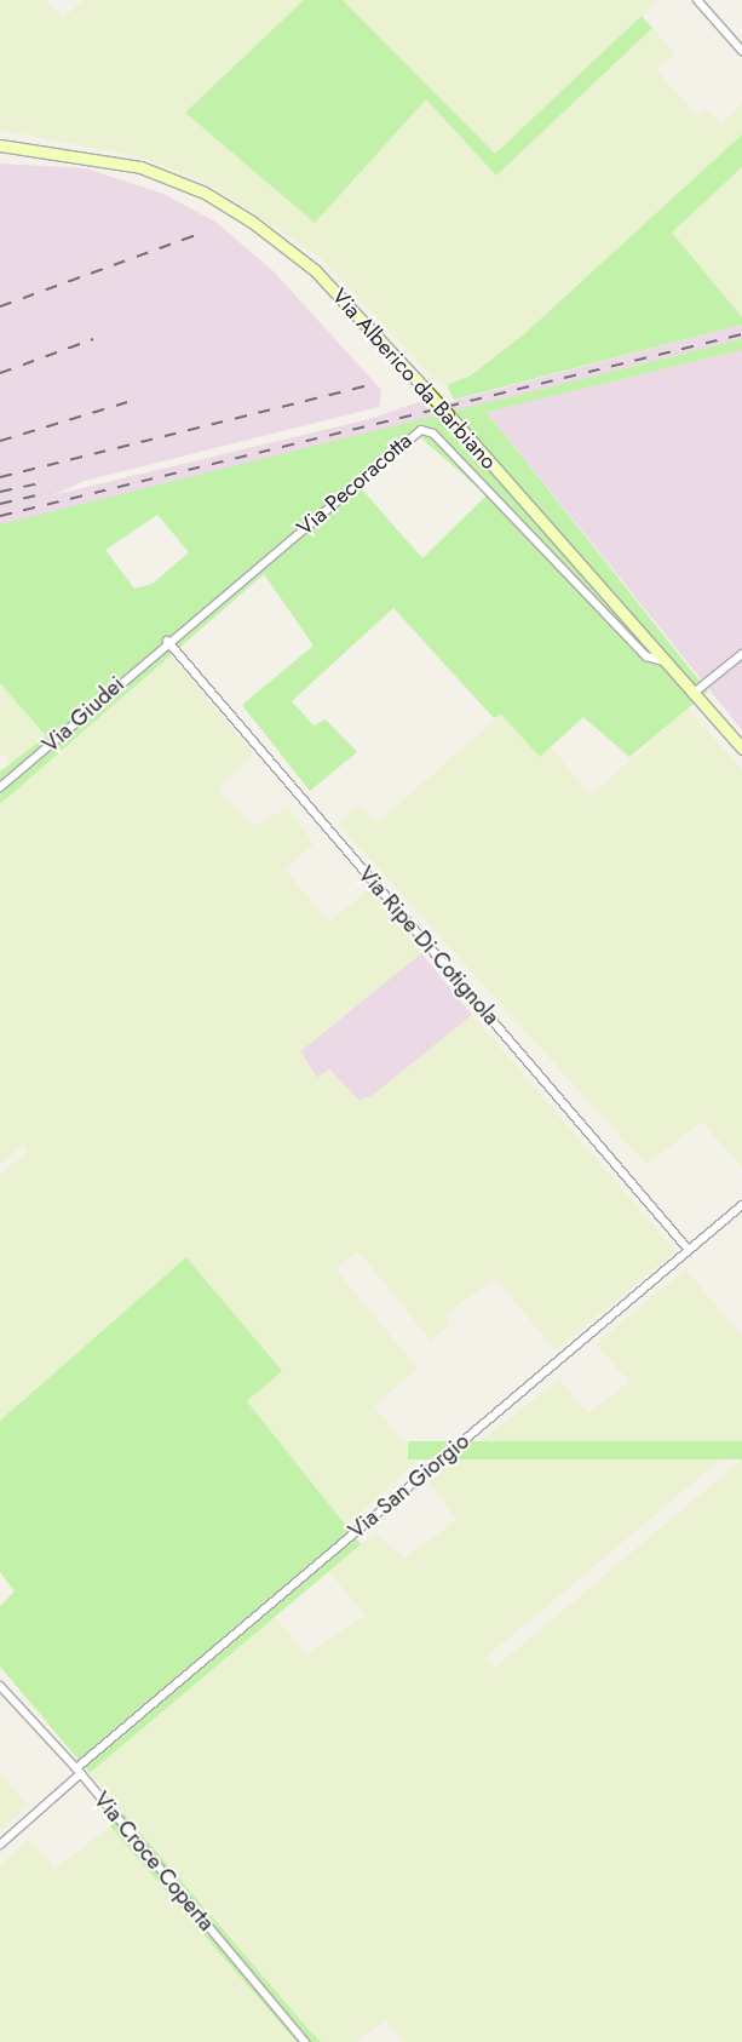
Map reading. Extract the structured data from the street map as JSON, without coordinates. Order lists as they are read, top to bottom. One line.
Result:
{"streets":{"main road":["Via Alberico da Barbiano"],"street":["Via Pecoracotta","Via Giudei","Via Ripe Di Cotignola","Via San Giorgio","Via Croce Coperta"]},"crossings":[["Via Alberico da Barbiano","Via Pecoracotta"],["Via Pecoracotta","Via Giudei"],["Via Pecoracotta","Via Ripe Di Cotignola"],["Via Giudei","Via Ripe Di Cotignola"],["Via Ripe Di Cotignola","Via San Giorgio"],["Via San Giorgio","Via Croce Coperta"]]}
